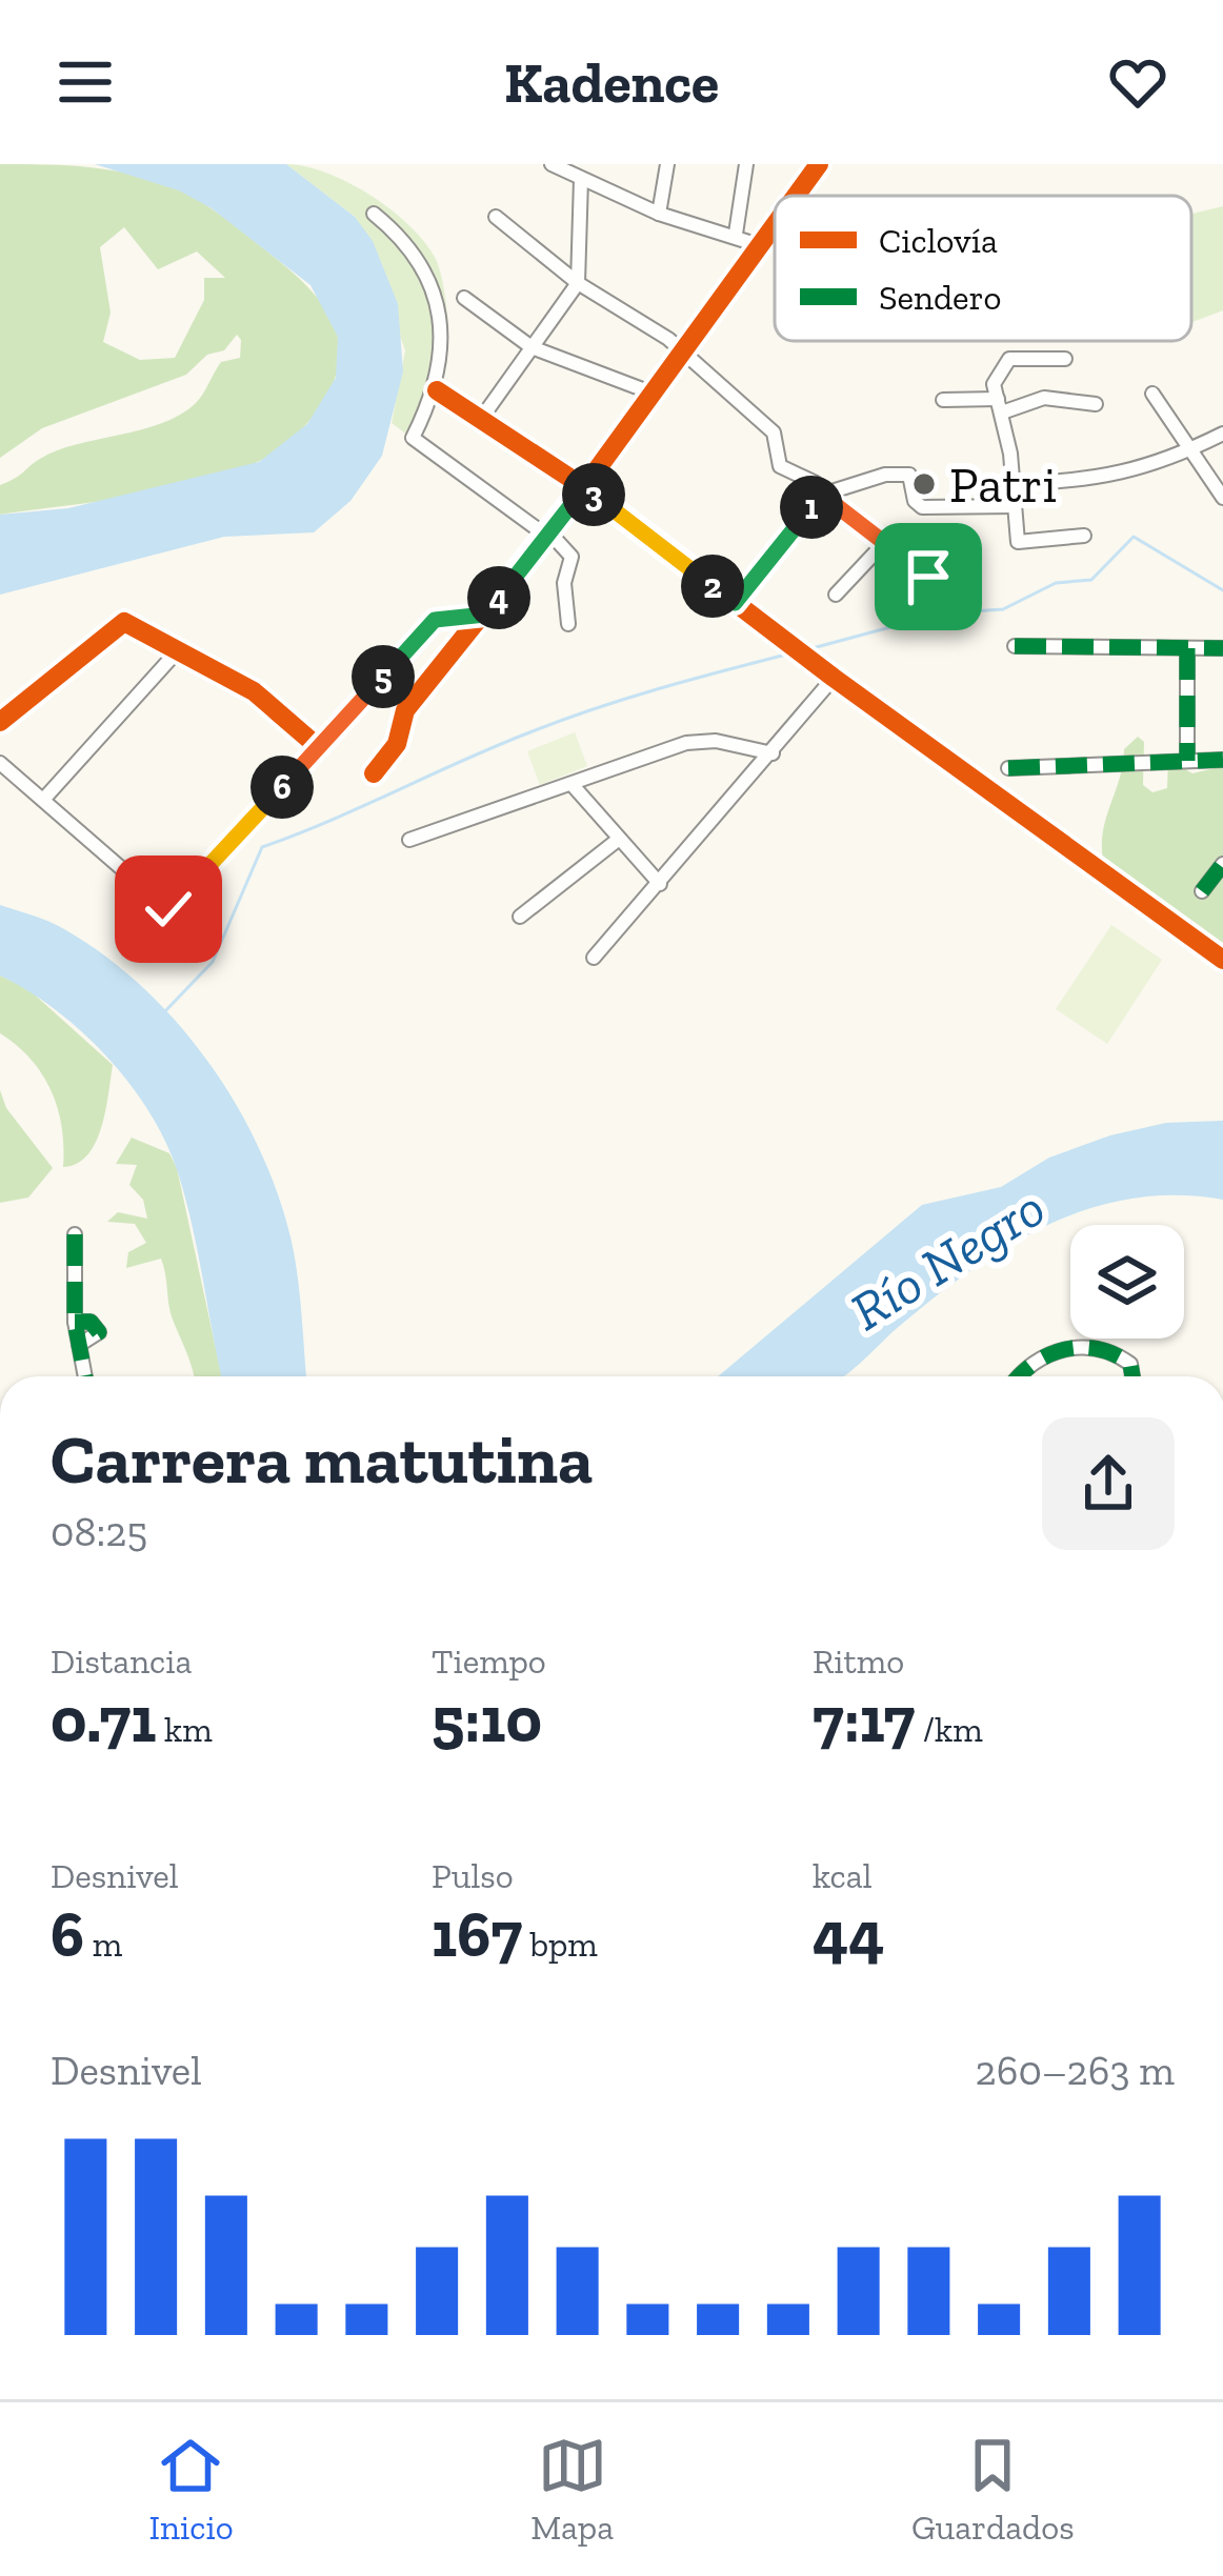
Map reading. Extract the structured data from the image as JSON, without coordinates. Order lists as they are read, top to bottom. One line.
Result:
{"water":["Río Negro"],"places":["Patri"],"legend":["Ciclovía","Sendero"],"page":{"header":"Kadence","pins":["3","1","2","4","5","6"],"heading":["Carrera matutina","08:25"],"stats":[["Distancia","0.71 km"],["Tiempo","5:10"],["Ritmo","7:17 /km"],["Desnivel","6 m"],["Pulso","167 bpm"],["kcal","44"]],"chart":["Desnivel","260–263 m"],"tabs":["Inicio","Mapa","Guardados"]}}
